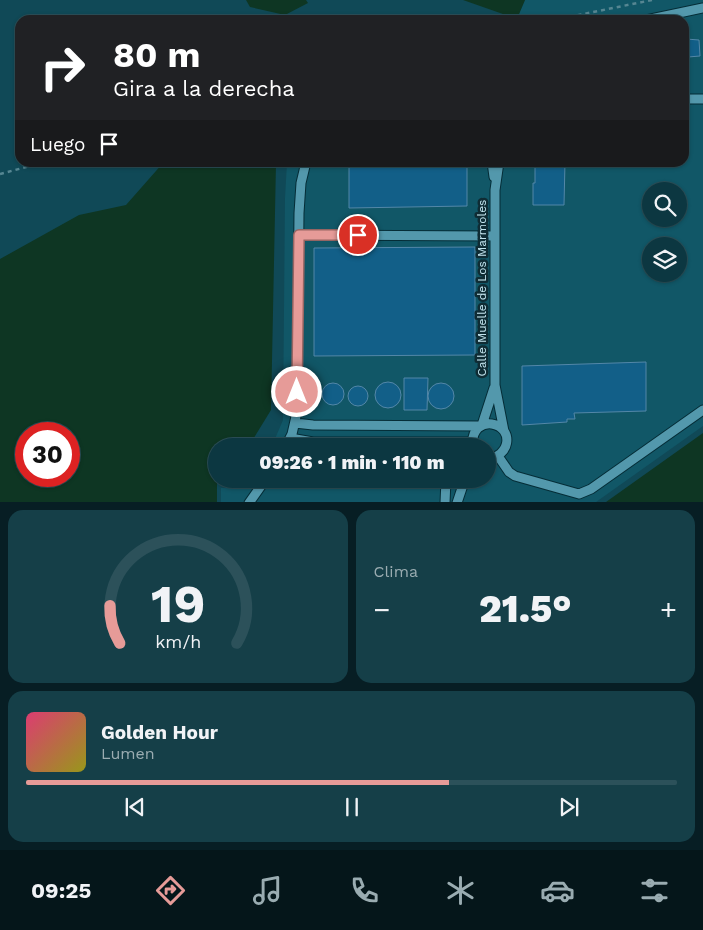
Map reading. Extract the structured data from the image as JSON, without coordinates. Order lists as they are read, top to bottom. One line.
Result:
{"streets":{"street":["Calle Muelle de Los Marmoles"]},"page":{"turn":["80 m","Gira a la derecha"],"then":"Luego","limit":"30","trip":"09:26 · 1 min · 110 m","tile":"Clima","heat":["−","21.5°","+"],"song":["Golden Hour","Lumen"],"tabs":"09:25","gauge":["19","km/h"]}}
